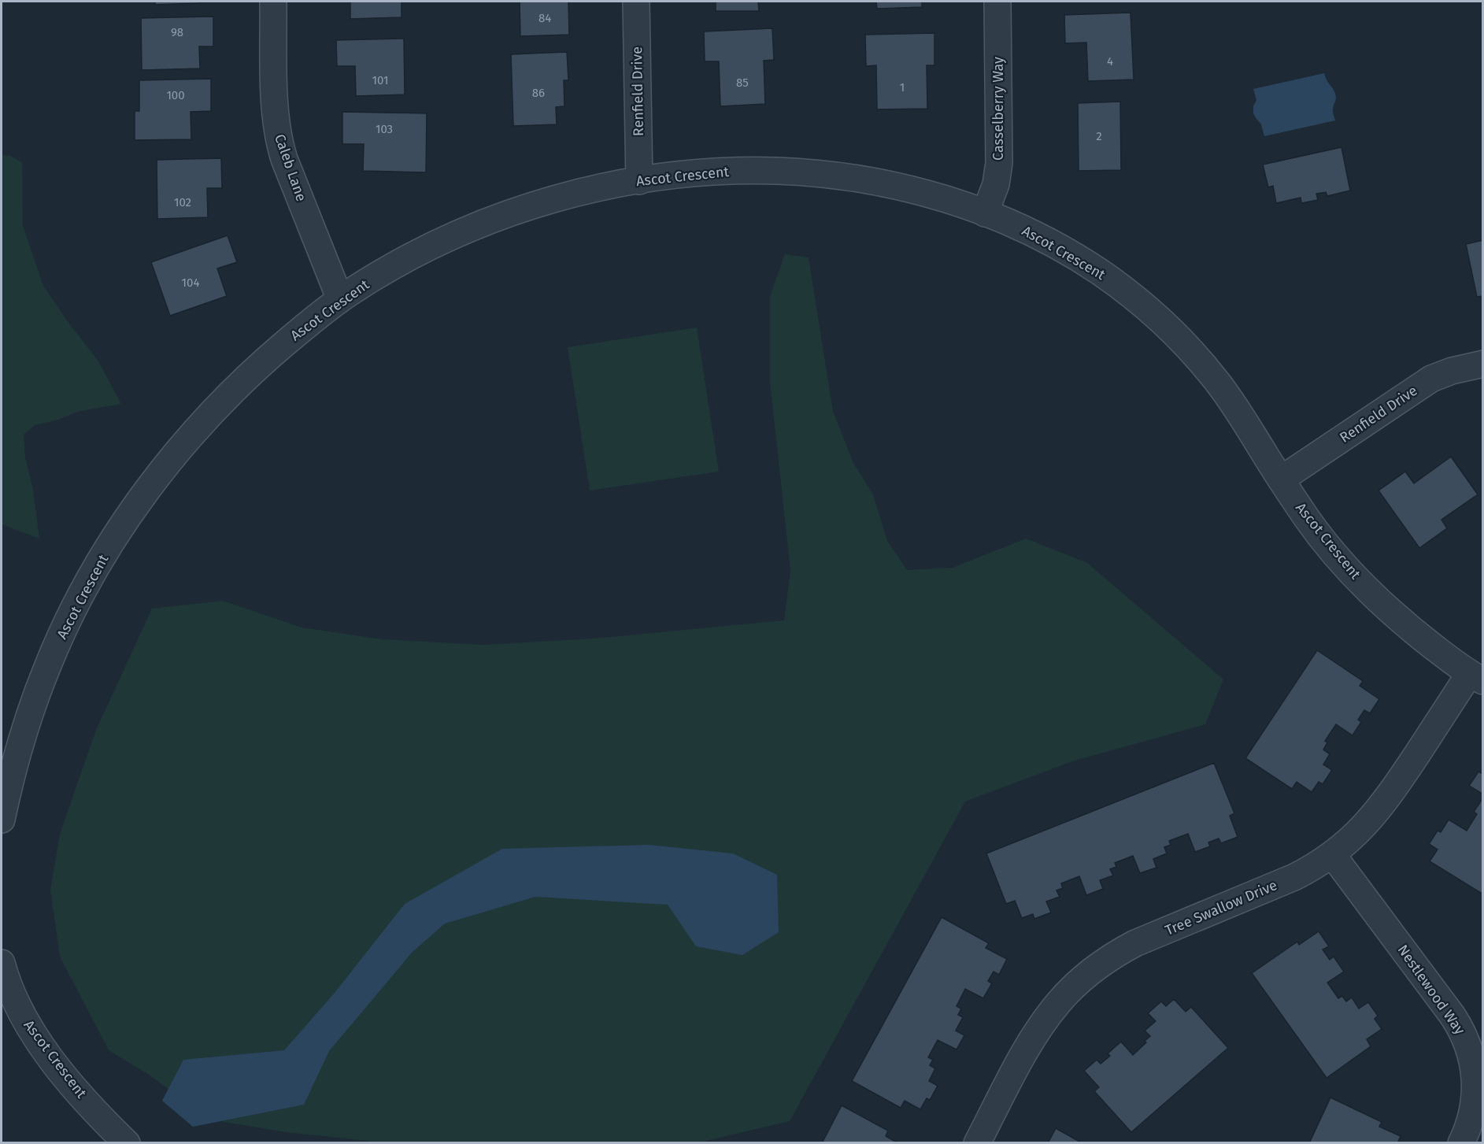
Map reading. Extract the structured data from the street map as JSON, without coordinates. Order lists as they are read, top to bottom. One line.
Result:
{"streets":{"street":["Renfield Drive","Casselberry Way","Caleb Lane","Ascot Crescent","Tree Swallow Drive","Nestlewood Way"]},"crossings":[["Renfield Drive","Ascot Crescent"],["Casselberry Way","Ascot Crescent"],["Caleb Lane","Ascot Crescent"],["Ascot Crescent","Tree Swallow Drive"],["Tree Swallow Drive","Nestlewood Way"]],"house_numbers":["84","98","4","101","85","1","86","100","103","2","102","104"]}
